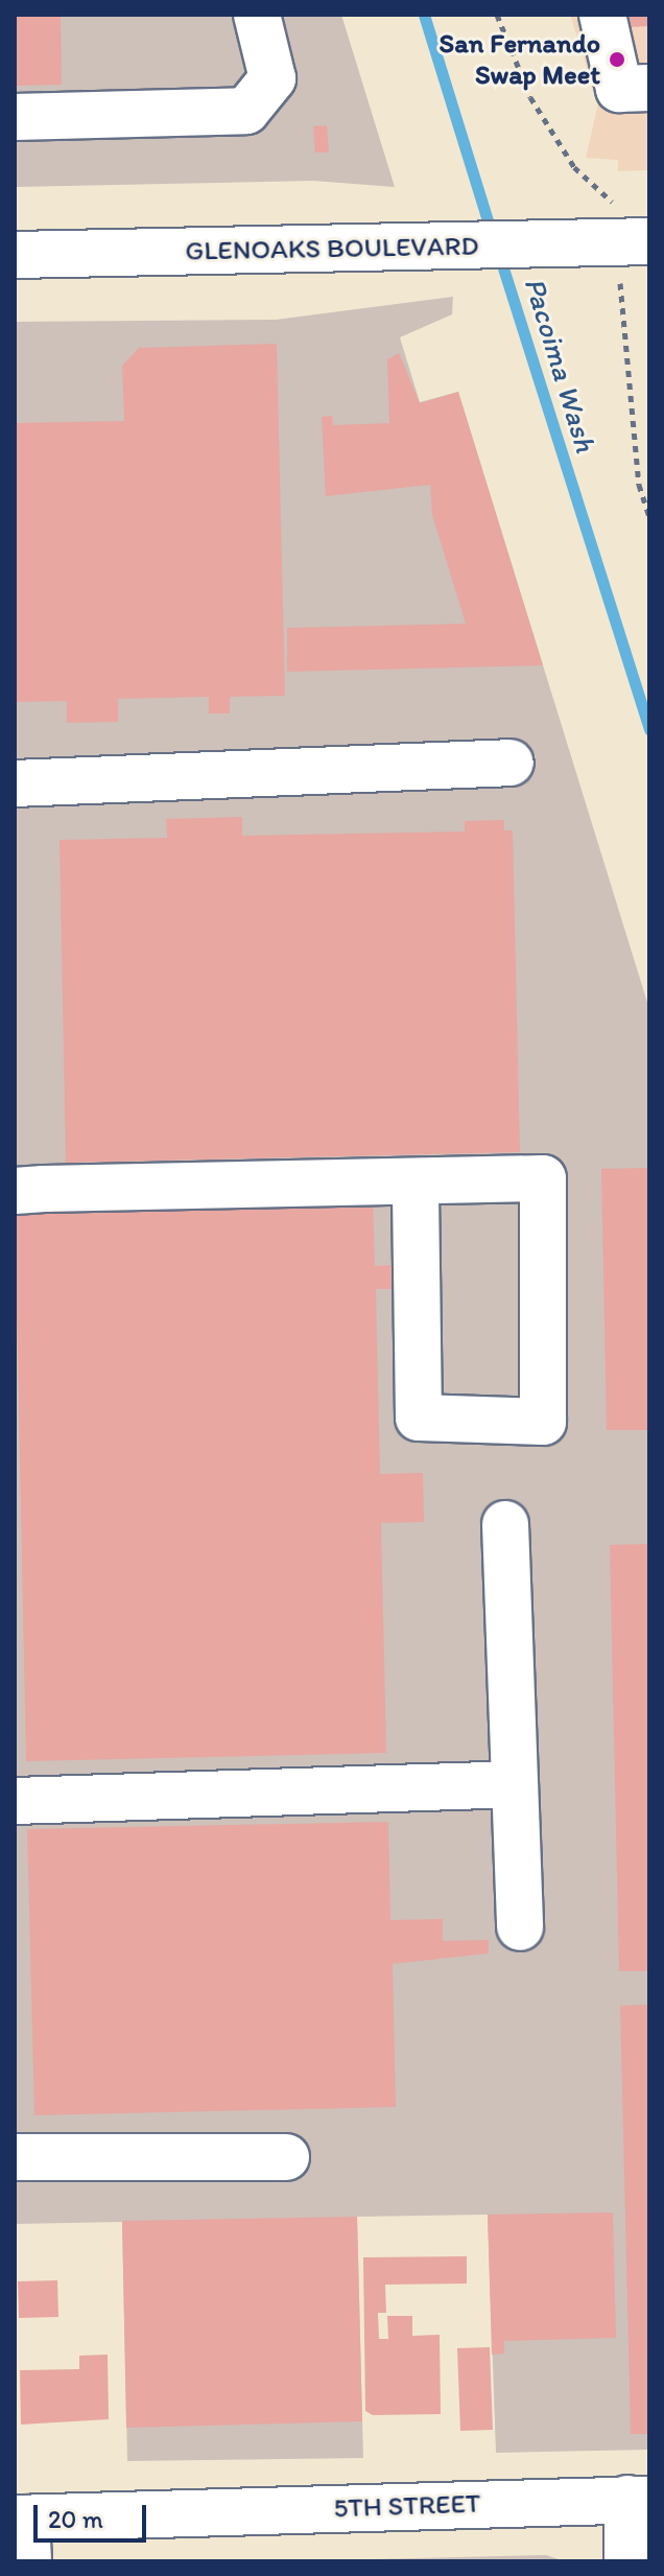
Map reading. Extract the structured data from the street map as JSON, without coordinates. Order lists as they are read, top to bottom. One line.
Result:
{"streets":{"street":["GLENOAKS BOULEVARD","5TH STREET"]},"water":["Pacoima Wash"],"places":["San Fernando Swap Meet"],"scale_bar":"20 m"}
